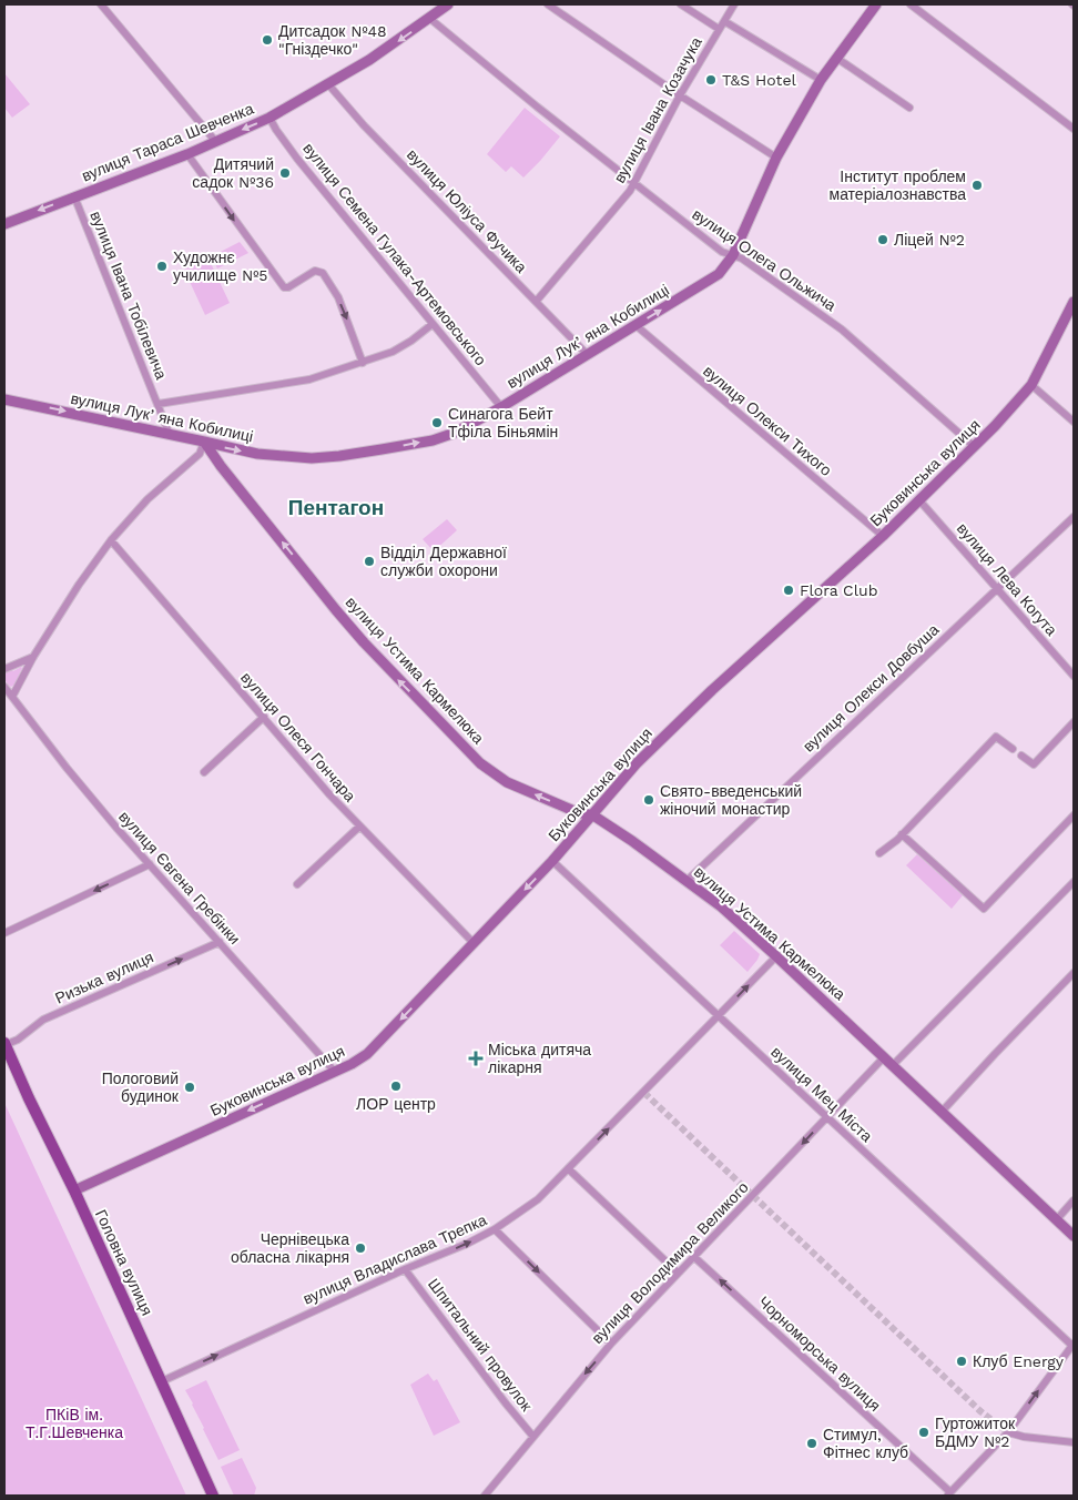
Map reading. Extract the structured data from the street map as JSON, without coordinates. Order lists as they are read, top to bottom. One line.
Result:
{"streets":{"main road":["Головна вулиця"],"street":["вулиця Івана Козачука","вулиця Тараса Шевченка","вулиця Юліуса Фучика","вулиця Семена Гулака-Артемовського","вулиця Олега Ольжича","вулиця Івана Тобілевича","вулиця Лукʼяна Кобилиці","вулиця Олекси Тихого","Буковинська вулиця","вулиця Лева Когута","вулиця Устима Кармелюка","вулиця Олекси Довбуша","вулиця Олеся Гончара","вулиця Євгена Гребінки","Ризька вулиця","вулиця Мец Міста","вулиця Владислава Трепка","вулиця Володимира Великого","Шпитальний провулок","Чорноморська вулиця"]},"crossings":[["вулиця Івана Козачука","вулиця Юліуса Фучика"],["вулиця Івана Козачука","вулиця Олега Ольжича"],["вулиця Тараса Шевченка","вулиця Юліуса Фучика"],["вулиця Тараса Шевченка","вулиця Семена Гулака-Артемовського"],["вулиця Тараса Шевченка","вулиця Олега Ольжича"],["вулиця Тараса Шевченка","вулиця Івана Тобілевича"],["вулиця Юліуса Фучика","вулиця Лукʼяна Кобилиці"],["вулиця Семена Гулака-Артемовського","вулиця Лукʼяна Кобилиці"],["вулиця Олега Ольжича","вулиця Лукʼяна Кобилиці"],["вулиця Олега Ольжича","Буковинська вулиця"],["вулиця Івана Тобілевича","вулиця Лукʼяна Кобилиці"],["вулиця Лукʼяна Кобилиці","вулиця Олекси Тихого"],["вулиця Лукʼяна Кобилиці","вулиця Устима Кармелюка"],["вулиця Олекси Тихого","Буковинська вулиця"],["Буковинська вулиця","вулиця Лева Когута"],["Буковинська вулиця","вулиця Устима Кармелюка"],["Буковинська вулиця","вулиця Олеся Гончара"],["Буковинська вулиця","вулиця Євгена Гребінки"],["Буковинська вулиця","вулиця Мец Міста"],["Буковинська вулиця","Головна вулиця"],["вулиця Лева Когута","вулиця Олекси Довбуша"],["вулиця Устима Кармелюка","вулиця Олекси Довбуша"],["вулиця Устима Кармелюка","вулиця Владислава Трепка"],["вулиця Устима Кармелюка","вулиця Володимира Великого"],["вулиця Євгена Гребінки","Ризька вулиця"],["Ризька вулиця","Головна вулиця"],["вулиця Мец Міста","вулиця Владислава Трепка"],["вулиця Мец Міста","вулиця Володимира Великого"],["вулиця Владислава Трепка","Головна вулиця"],["вулиця Владислава Трепка","Шпитальний провулок"],["вулиця Володимира Великого","Шпитальний провулок"],["вулиця Володимира Великого","Чорноморська вулиця"]],"one_way":["вулиця Тараса Шевченка","вулиця Лукʼяна Кобилиці","Буковинська вулиця","вулиця Устима Кармелюка","Ризька вулиця","вулиця Владислава Трепка","вулиця Володимира Великого","Чорноморська вулиця"],"districts":["Пентагон"],"parks":["ПКіВ ім. Т.Г.Шевченка"],"places":{"other":["Дитсадок №48 \"Гніздечко\"","T&S Hotel","Дитячий садок №36","Інститут проблем матеріалознавства","Ліцей №2","Художнє училище №5","Синагога Бейт Тфіла Біньямін","Відділ Державної служби охорони","Flora Club","Свято-введенський жіночий монастир","ЛОР центр","Пологовий будинок","Чернівецька обласна лікарня","Клуб Energy","Гуртожиток БДМУ №2","Стимул, Фітнес клуб"],"health":["Міська дитяча лікарня"]}}
